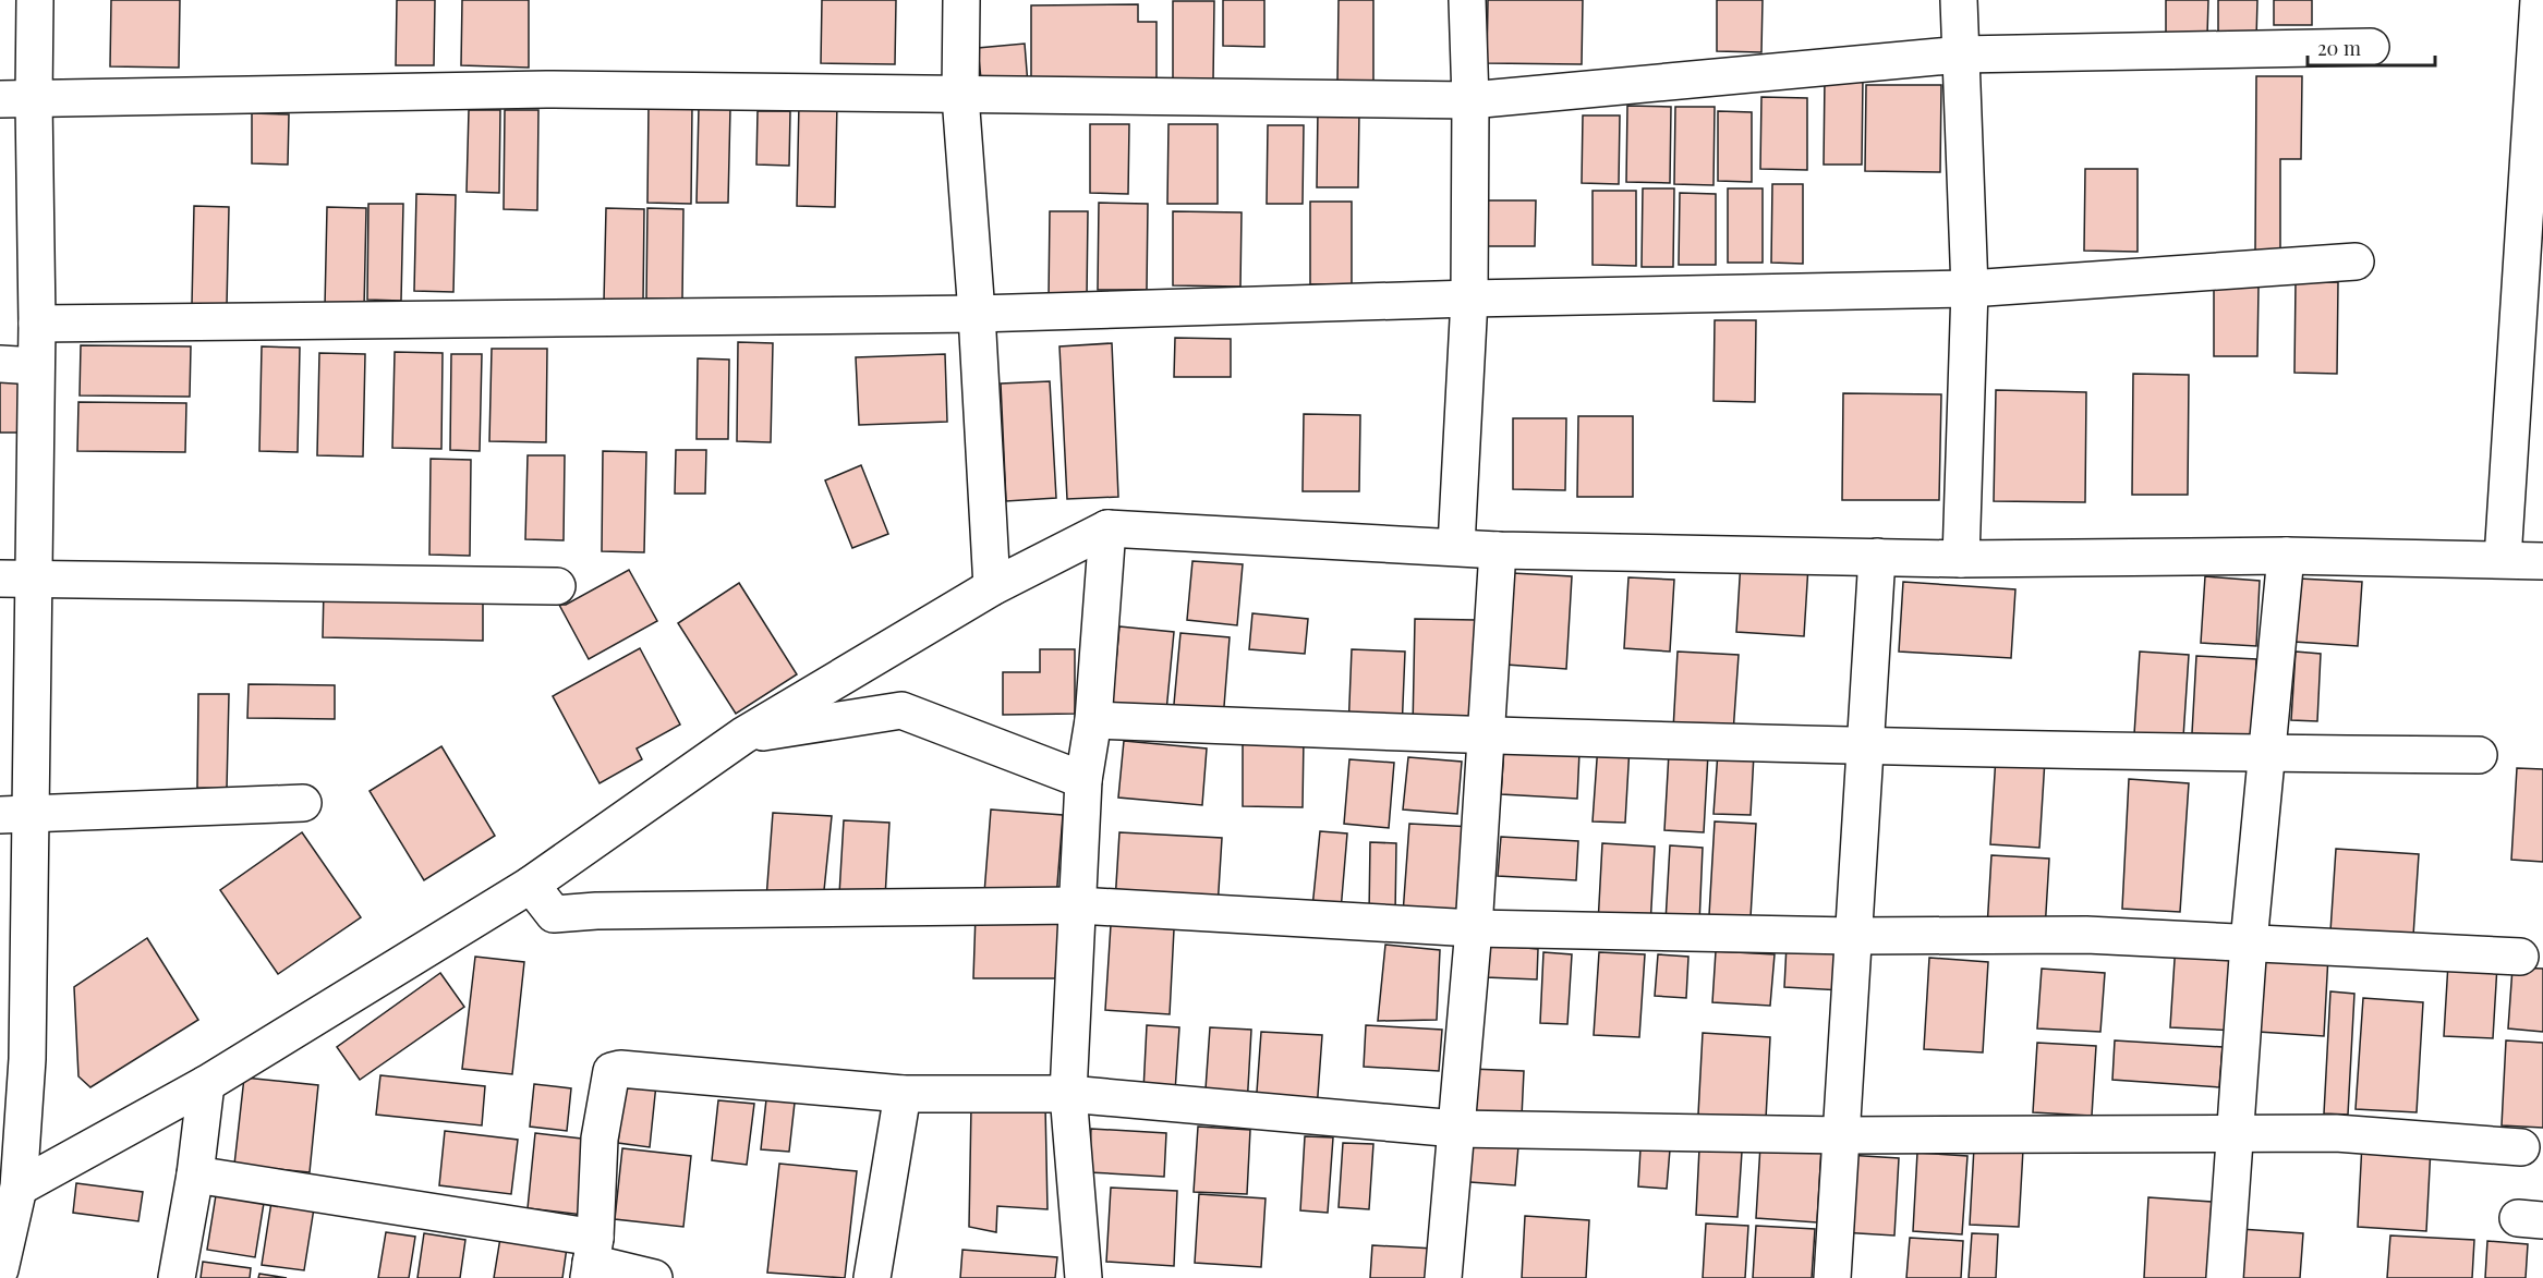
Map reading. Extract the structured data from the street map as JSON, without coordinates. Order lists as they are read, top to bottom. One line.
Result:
{"scale_bar":"20 m"}
